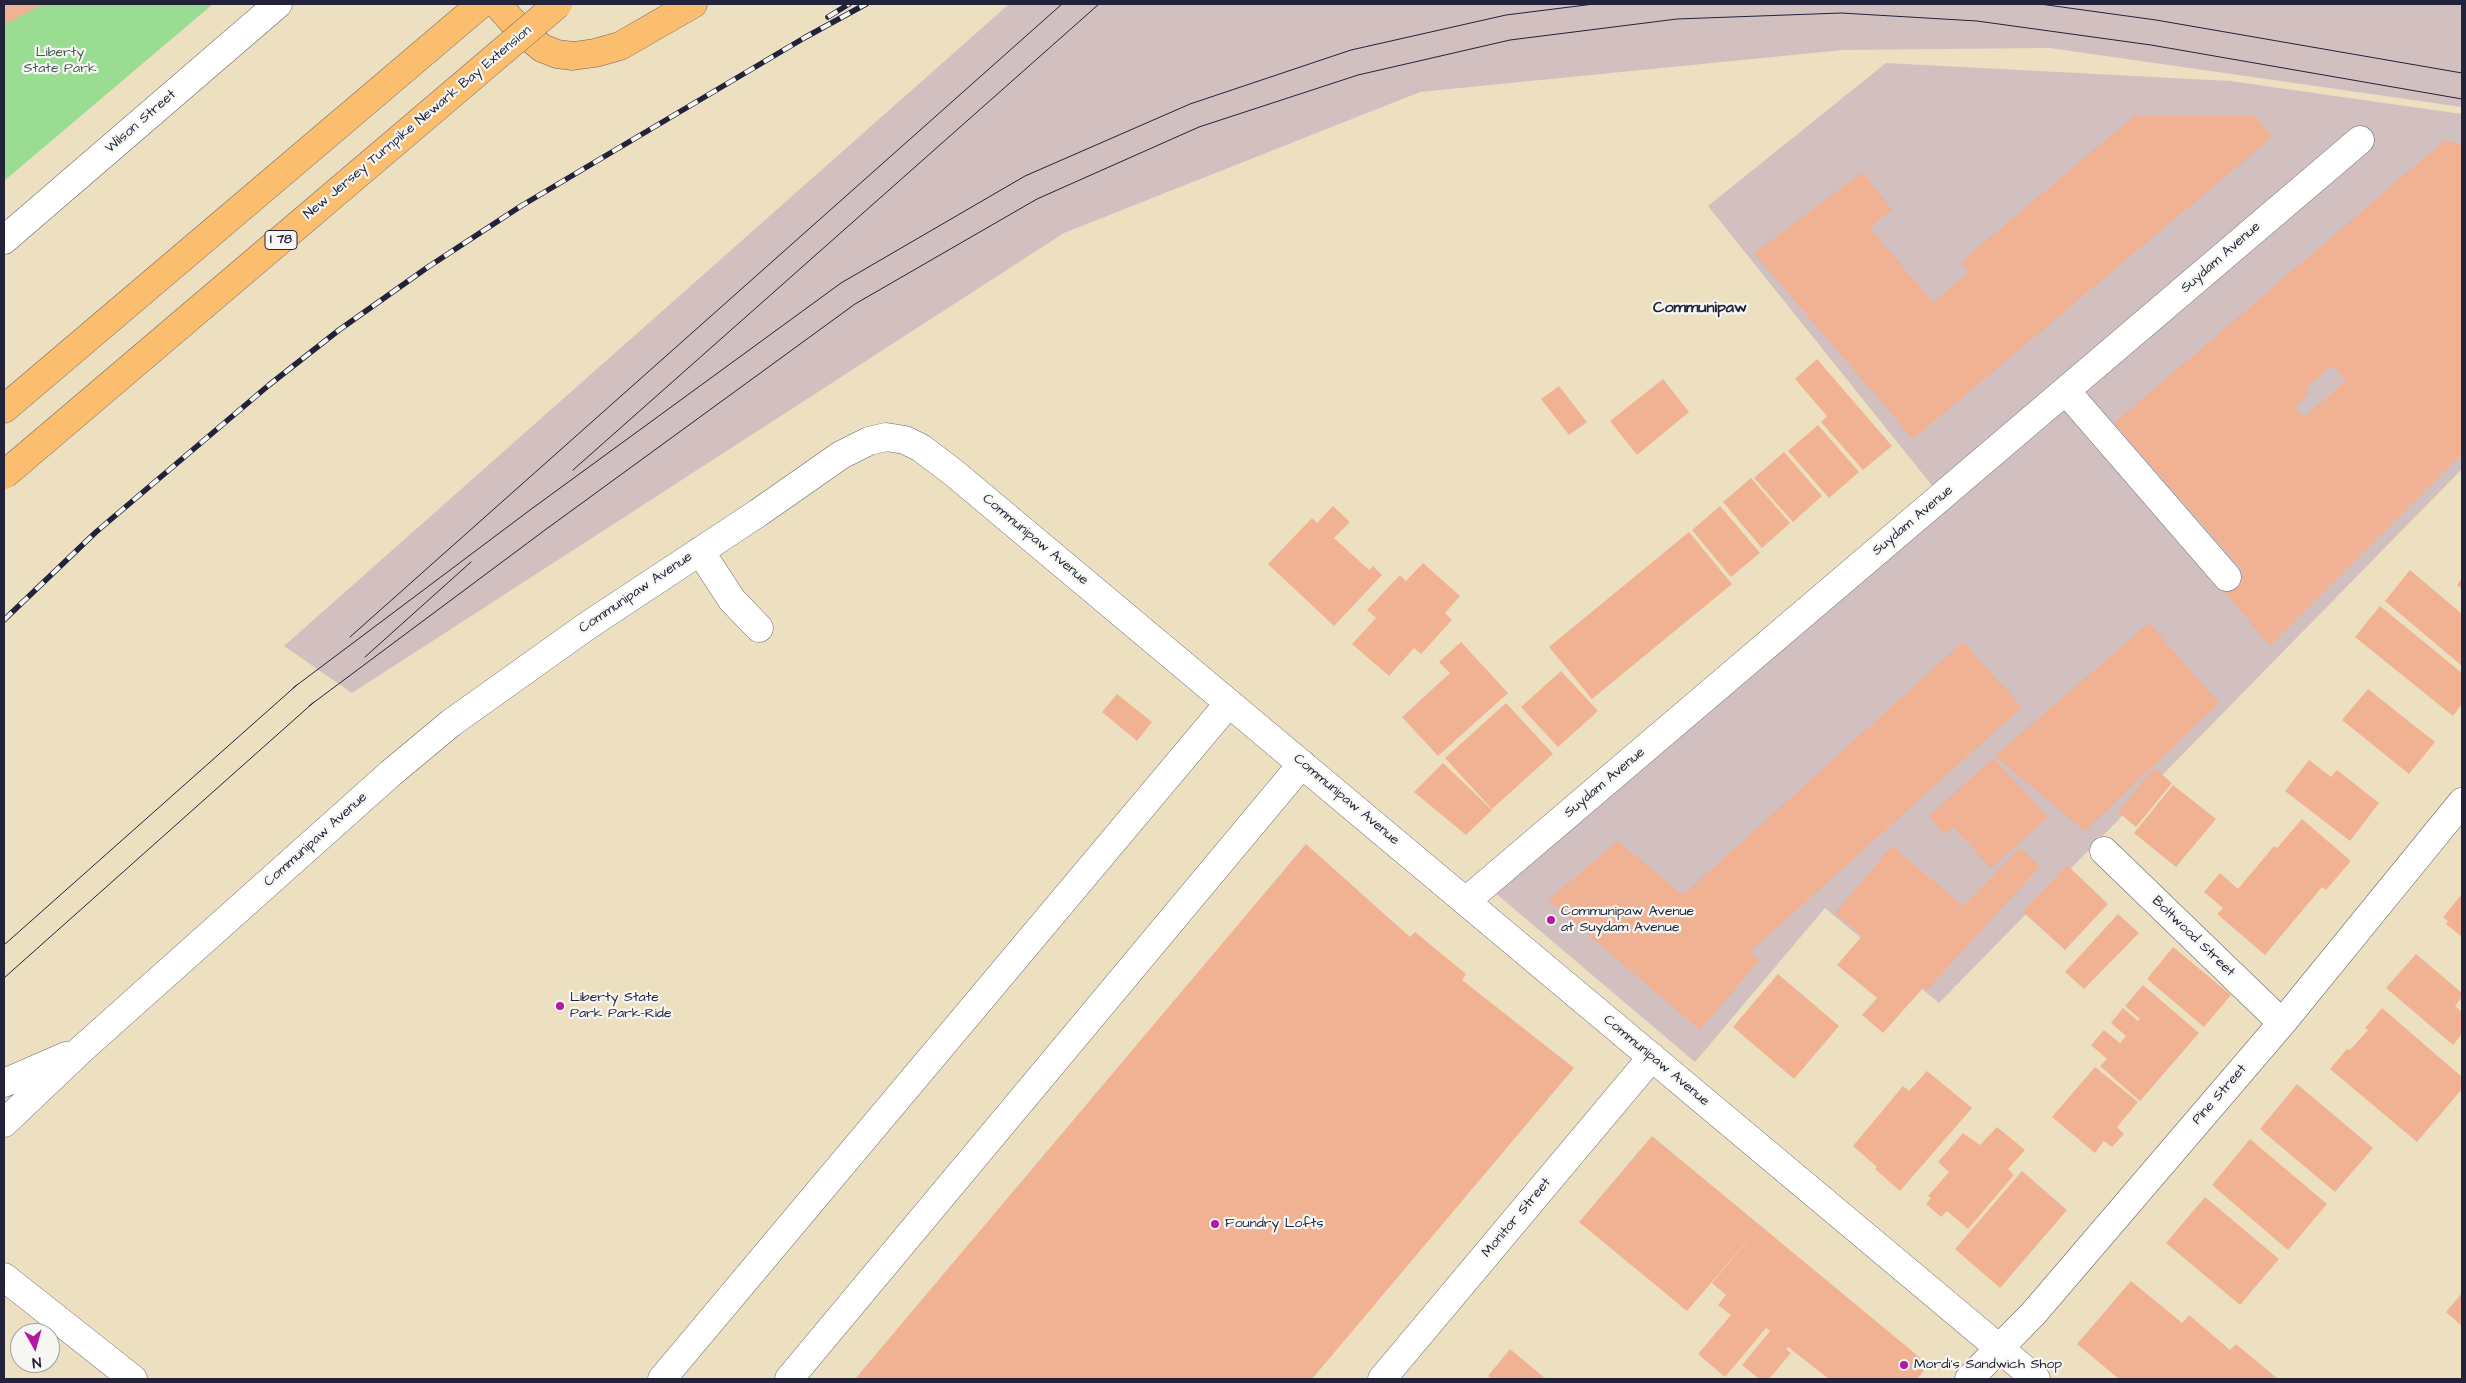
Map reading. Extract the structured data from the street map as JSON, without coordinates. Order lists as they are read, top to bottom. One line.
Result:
{"streets":{"highway":["New Jersey Turnpike Newark Bay Extension","I 78"],"street":["Wilson Street","Suydam Avenue","Communipaw Avenue","Boltwood Street","Pine Street","Monitor Street"]},"crossings":[["Suydam Avenue","Communipaw Avenue"],["Communipaw Avenue","Pine Street"],["Communipaw Avenue","Monitor Street"],["Boltwood Street","Pine Street"]],"districts":["Communipaw"],"parks":["Liberty State Park"],"places":["Communipaw Avenue at Suydam Avenue","Liberty State Park Park-Ride","Foundry Lofts","Mordi's Sandwich Shop"],"north":"bottom"}
